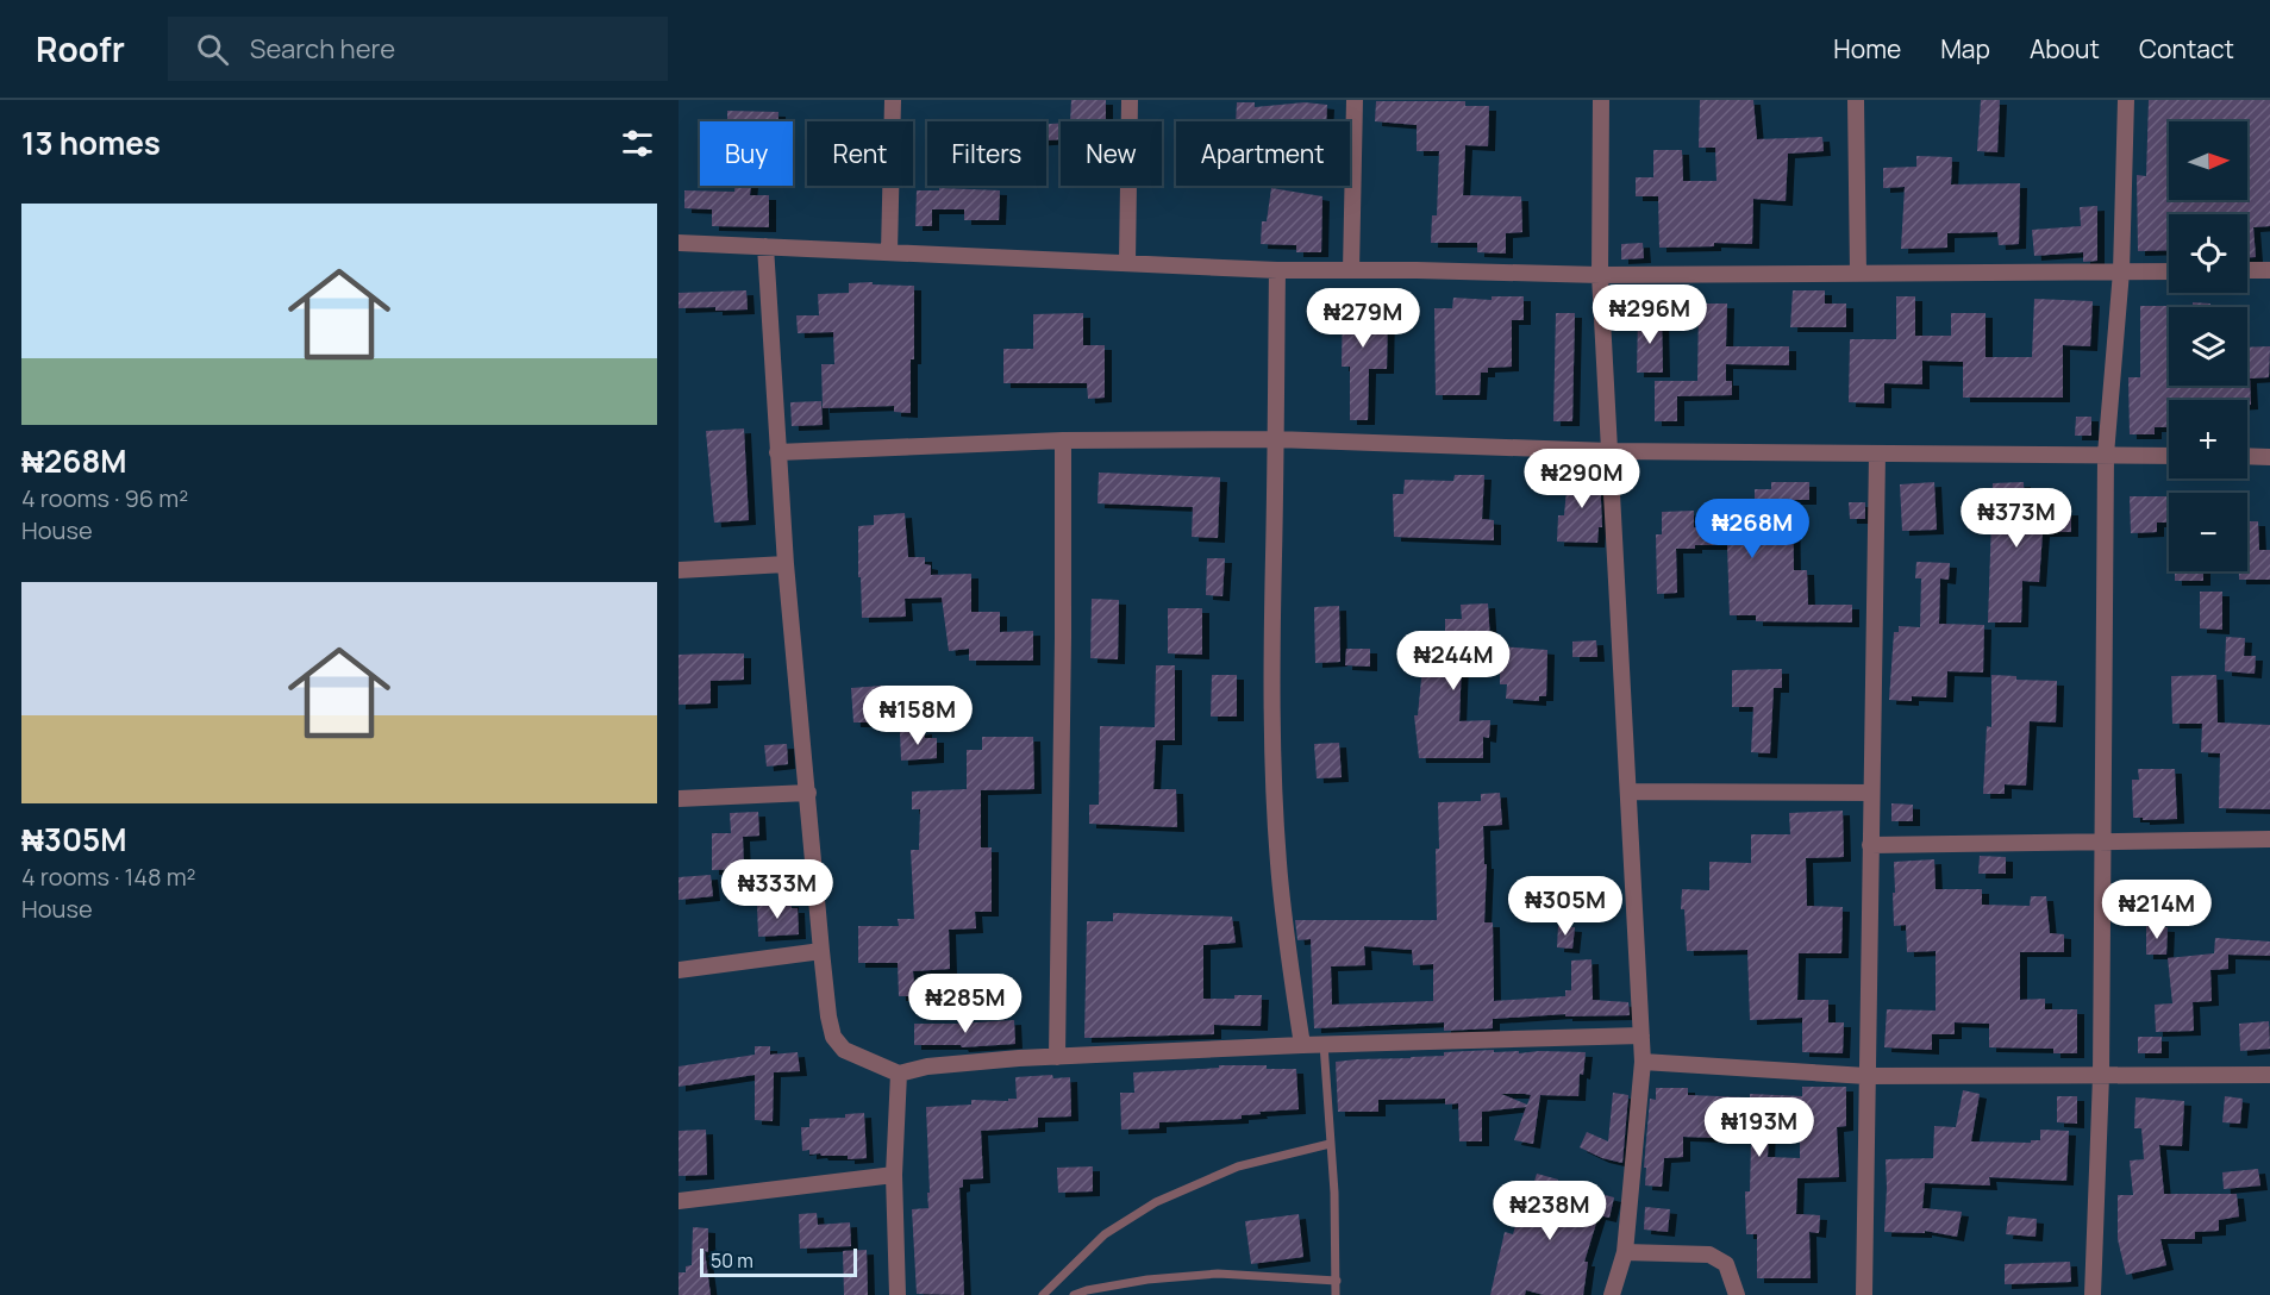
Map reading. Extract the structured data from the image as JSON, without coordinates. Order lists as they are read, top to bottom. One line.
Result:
{"scale_bar":"50 m","north":"right","page":{"header":"Roofr","search":"Search here","nav":["Home","Map","About","Contact"],"heading":"13 homes","map_buttons":["+","−"],"chip":["Buy","Rent","Filters","New","Apartment"],"list":[{"name":"₦268M","note":"4 rooms · 96 m² · House"},{"name":"₦305M","note":"4 rooms · 148 m² · House"}],"price":["₦296M","₦279M","₦290M","₦373M","₦268M","₦244M","₦158M","₦333M","₦305M","₦214M","₦285M","₦193M","₦238M"],"scale":"50 m"}}
